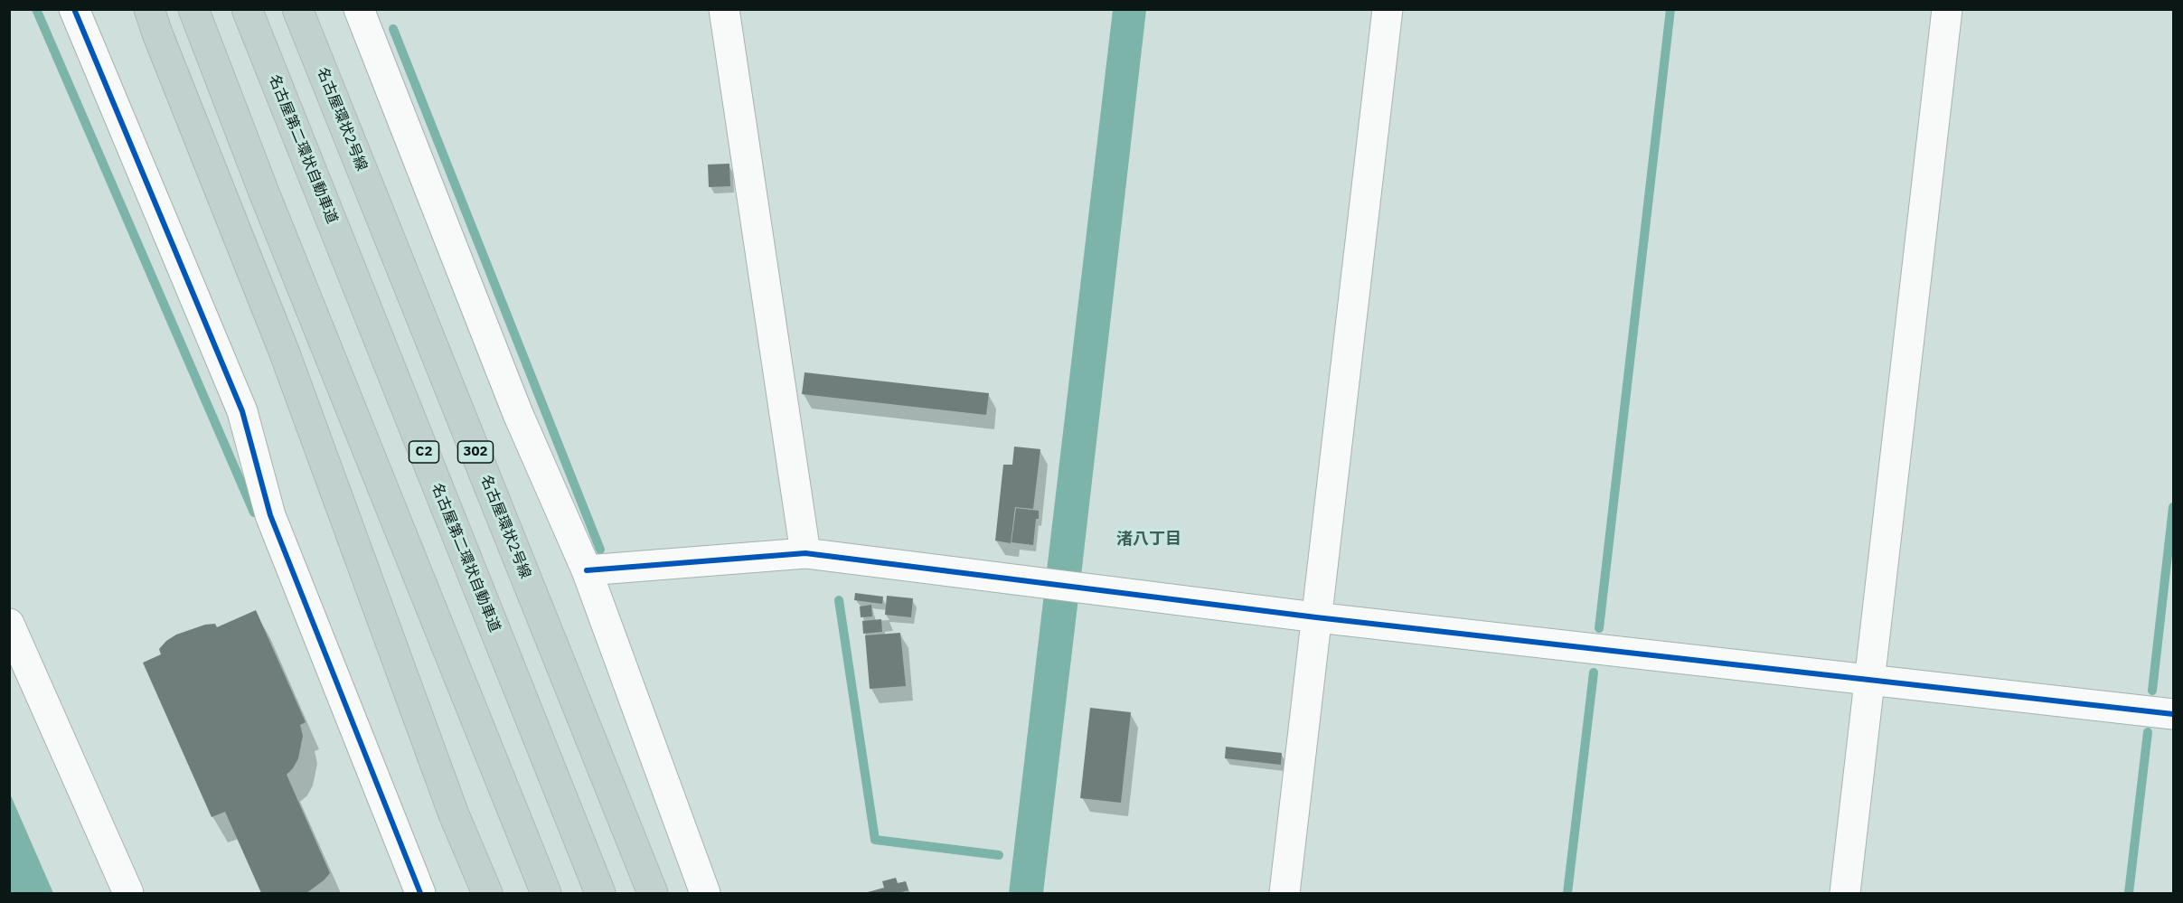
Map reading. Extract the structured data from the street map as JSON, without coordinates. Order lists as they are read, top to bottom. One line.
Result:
{"streets":{"highway":["名古屋環状2号線","名古屋第二環状自動車道","C2","302"]},"districts":["渚八丁目"]}
